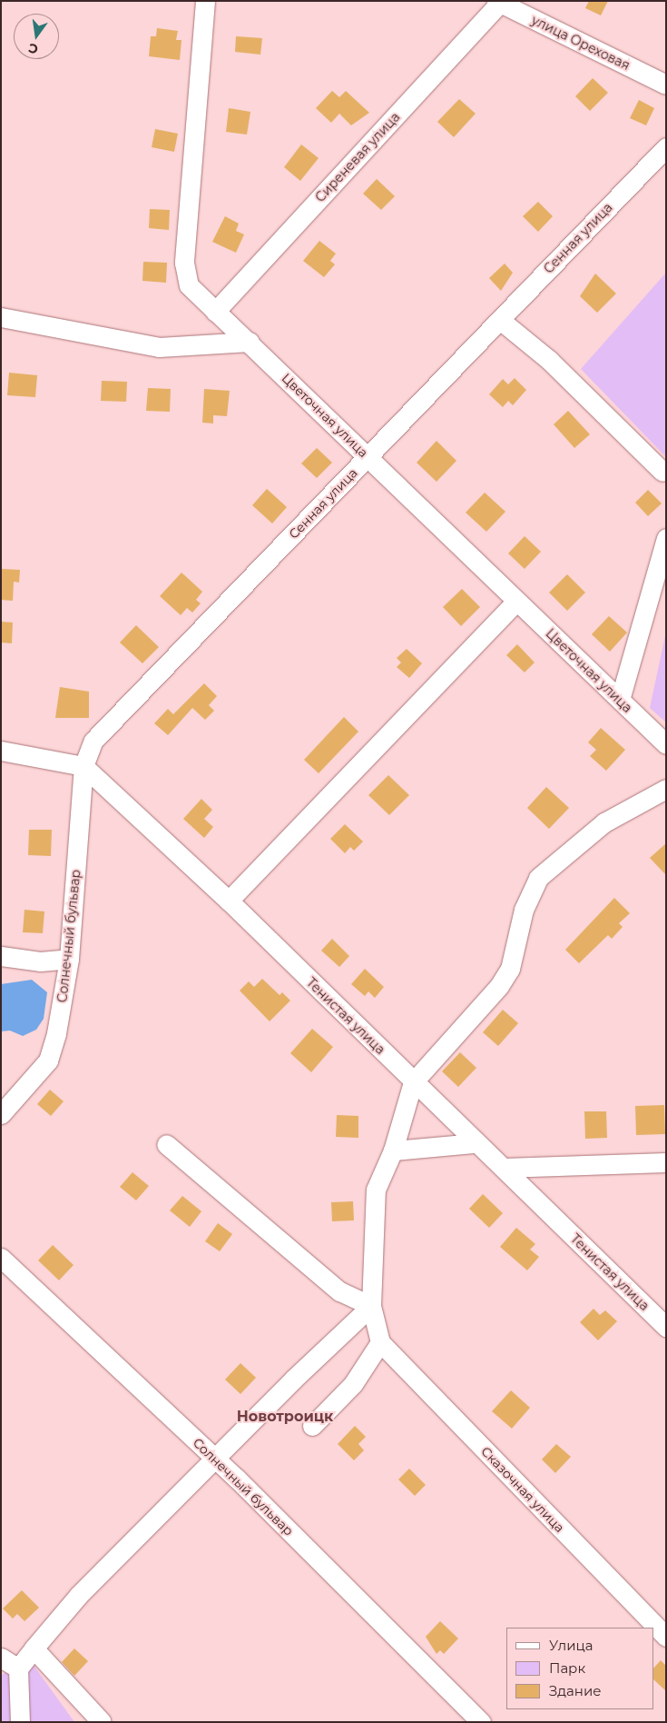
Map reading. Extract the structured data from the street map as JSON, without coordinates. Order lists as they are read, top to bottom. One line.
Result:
{"streets":{"street":["улица Ореховая","Сиреневая улица","Сенная улица","Цветочная улица","Солнечный бульвар","Тенистая улица","Сказочная улица"]},"crossings":[["улица Ореховая","Сиреневая улица"],["Сиреневая улица","Цветочная улица"],["Сенная улица","Цветочная улица"],["Сенная улица","Солнечный бульвар"],["Сенная улица","Тенистая улица"],["Солнечный бульвар","Тенистая улица"]],"districts":["Новотроицк"],"legend":["Улица","Парк","Здание"],"north":"bottom"}
